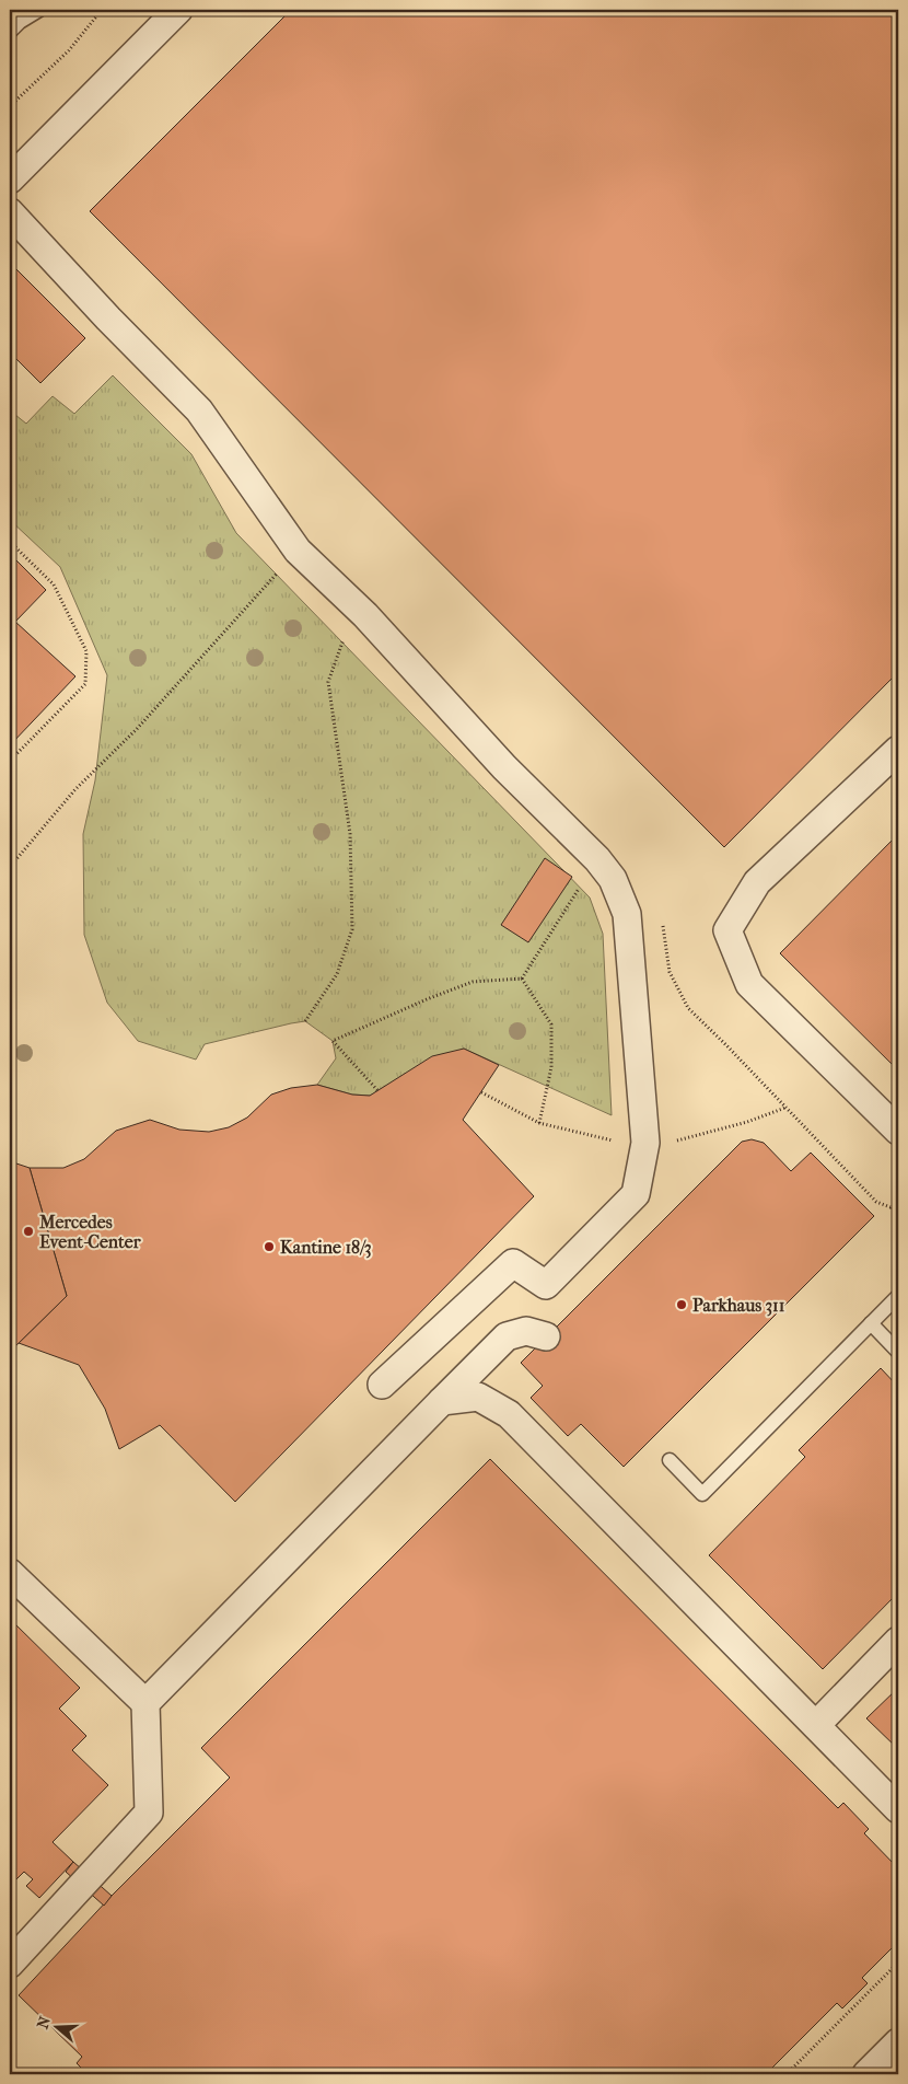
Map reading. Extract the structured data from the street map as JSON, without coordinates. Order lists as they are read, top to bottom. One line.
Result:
{"places":["Mercedes Event-Center","Kantine 18/3","Parkhaus 311"],"north":"left"}
